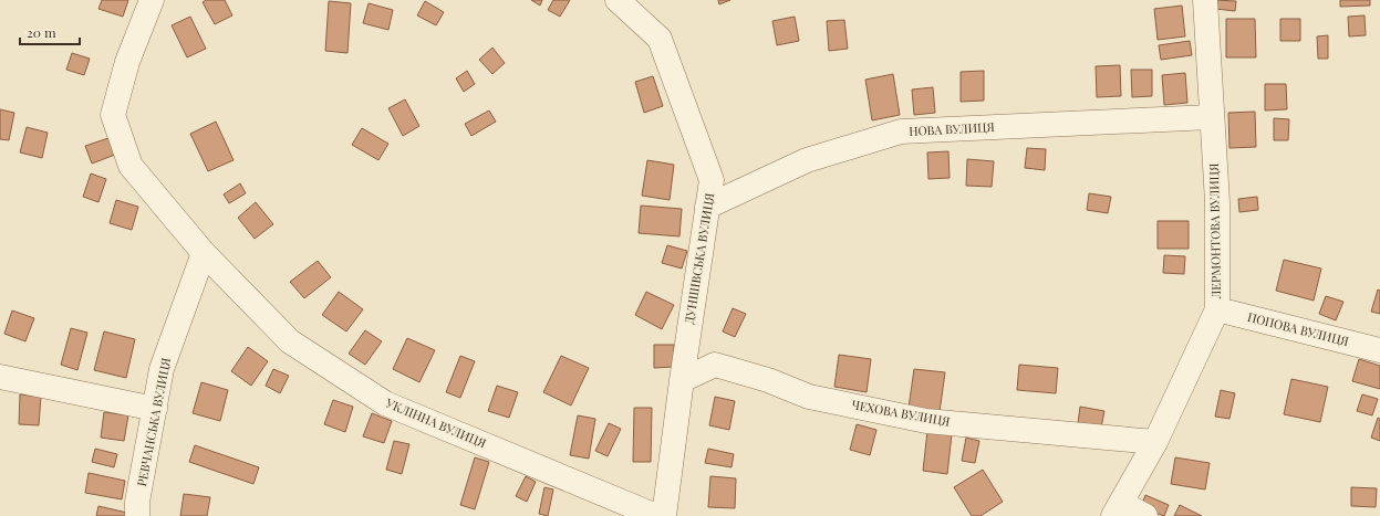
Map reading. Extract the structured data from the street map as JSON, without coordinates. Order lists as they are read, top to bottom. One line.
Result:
{"streets":{"street":["НОВА ВУЛИЦЯ","ЛЕРМОНТОВА ВУЛИЦЯ","ДУНШІВСЬКА ВУЛИЦЯ","ПОПОВА ВУЛИЦЯ","ЧЕХОВА ВУЛИЦЯ","РЕВЧАНСЬКА ВУЛИЦЯ","УКЛІННА ВУЛИЦЯ"]},"crossings":[["НОВА ВУЛИЦЯ","ЛЕРМОНТОВА ВУЛИЦЯ"],["НОВА ВУЛИЦЯ","ДУНШІВСЬКА ВУЛИЦЯ"],["ЛЕРМОНТОВА ВУЛИЦЯ","ПОПОВА ВУЛИЦЯ"],["ЛЕРМОНТОВА ВУЛИЦЯ","ЧЕХОВА ВУЛИЦЯ"],["ДУНШІВСЬКА ВУЛИЦЯ","ЧЕХОВА ВУЛИЦЯ"],["РЕВЧАНСЬКА ВУЛИЦЯ","УКЛІННА ВУЛИЦЯ"]],"scale_bar":"20 m"}
